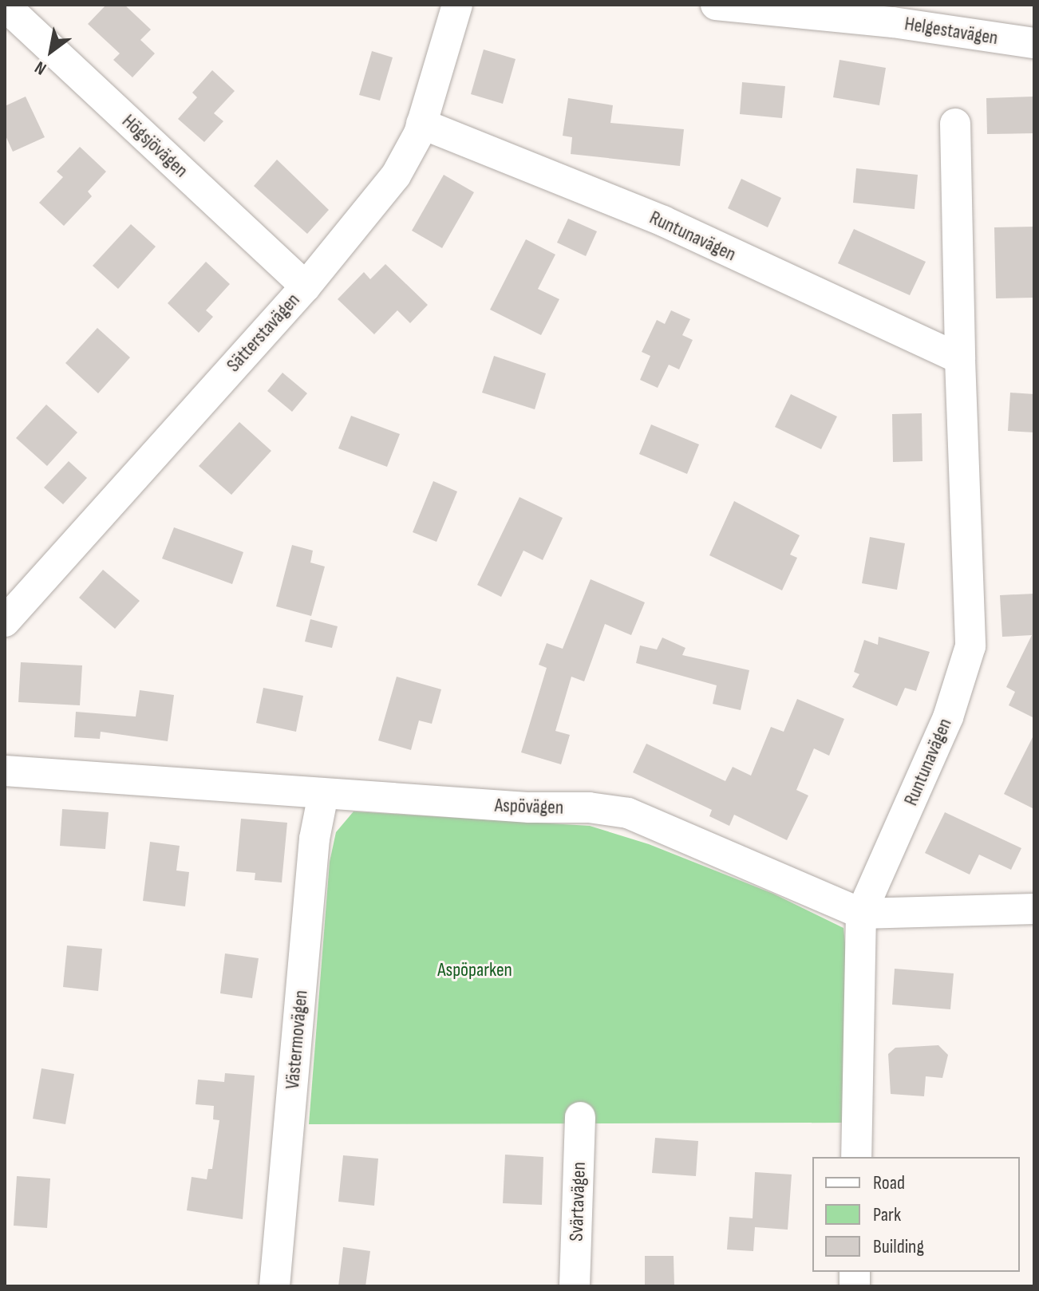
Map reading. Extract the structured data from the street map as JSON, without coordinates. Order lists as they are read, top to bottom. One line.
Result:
{"streets":{"street":["Helgestavägen","Högsjövägen","Runtunavägen","Sätterstavägen","Aspövägen","Västermovägen","Svärtavägen"]},"crossings":[["Högsjövägen","Sätterstavägen"],["Runtunavägen","Sätterstavägen"],["Runtunavägen","Aspövägen"],["Aspövägen","Västermovägen"]],"parks":["Aspöparken"],"legend":["Road","Park","Building"],"north":"bottom left"}
